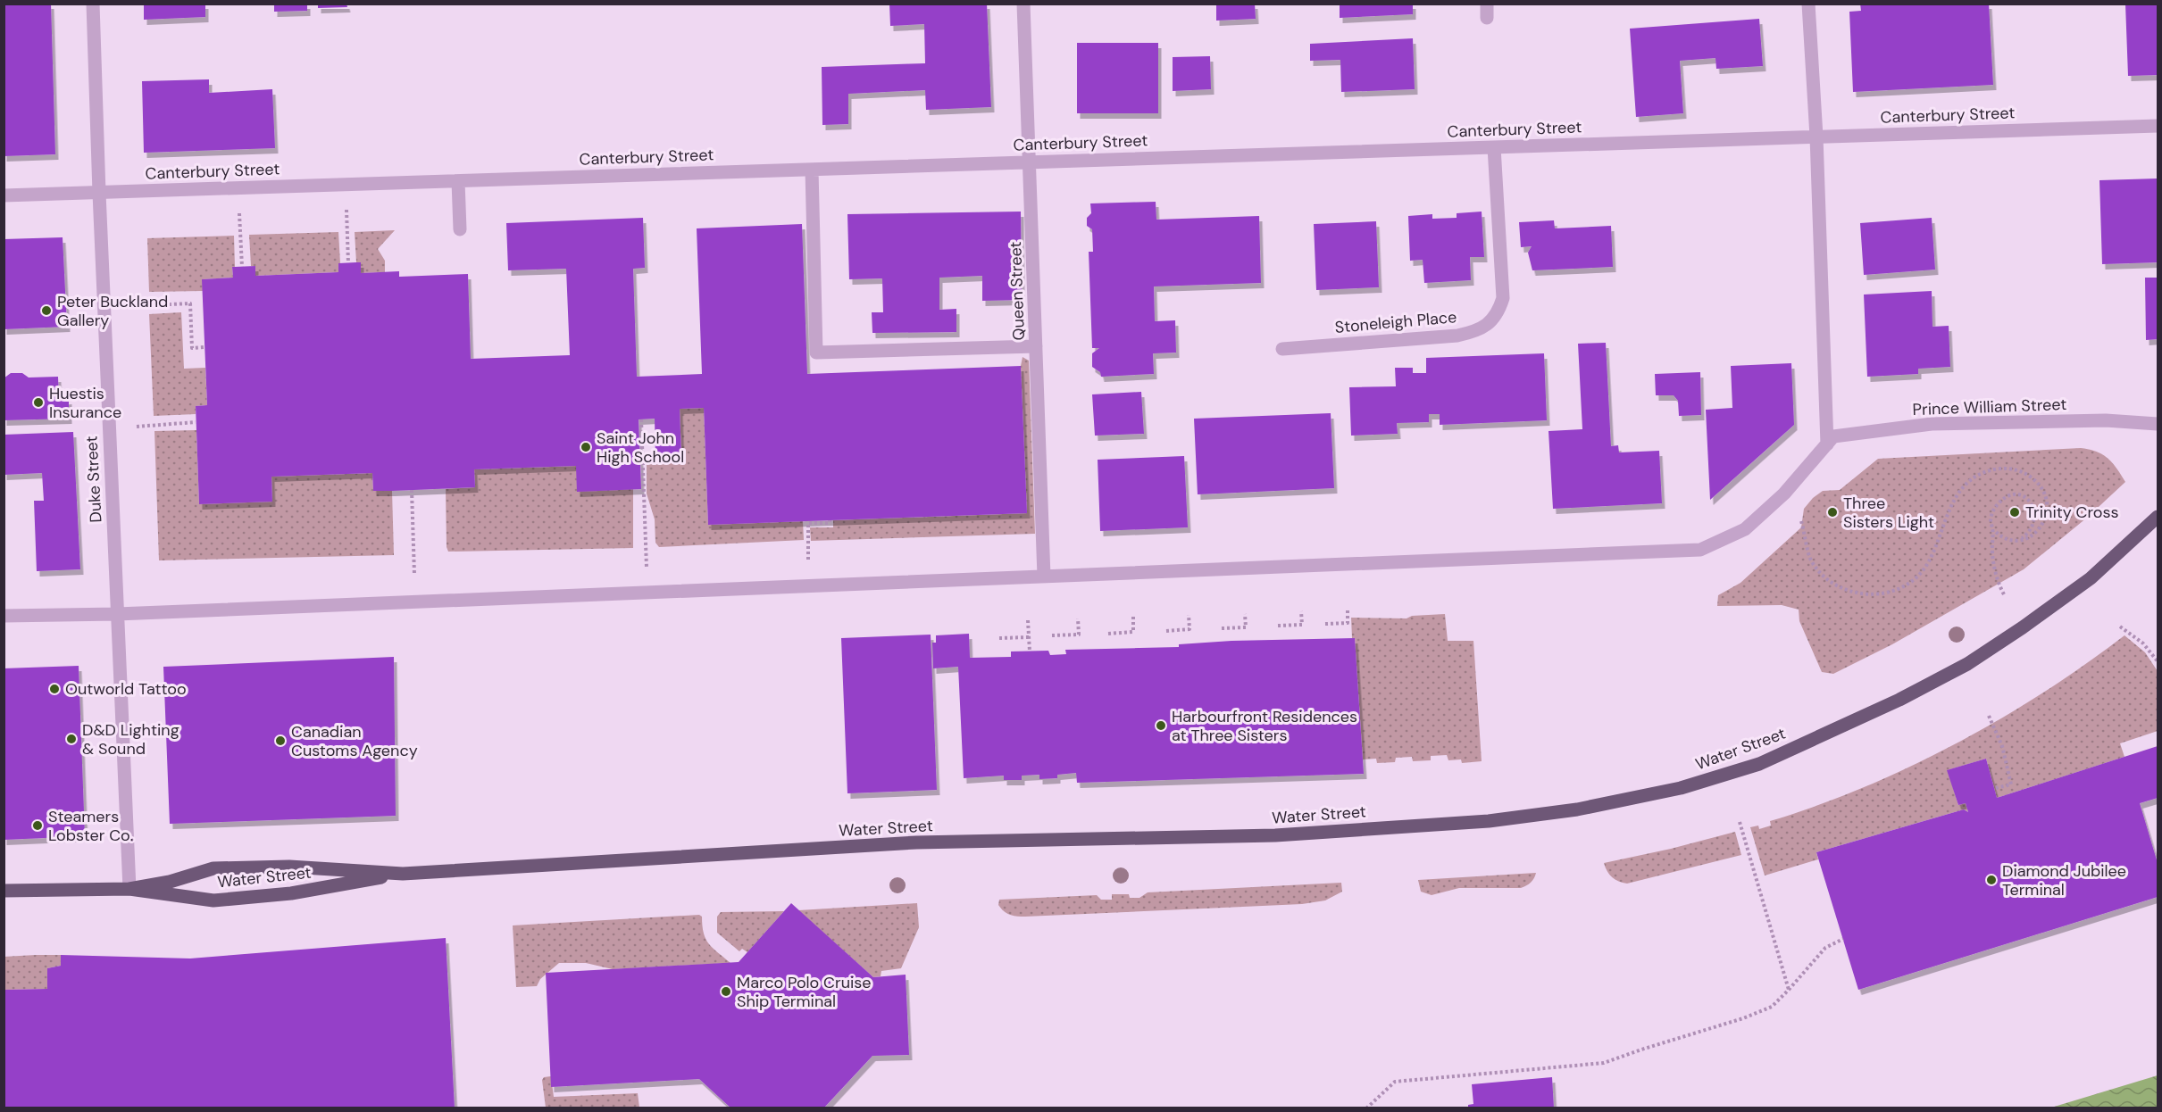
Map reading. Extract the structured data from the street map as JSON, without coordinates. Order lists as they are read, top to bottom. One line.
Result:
{"streets":{"main road":["Water Street"],"street":["Canterbury Street","Queen Street","Stoneleigh Place","Prince William Street","Duke Street"]},"crossings":[["Canterbury Street","Queen Street"],["Canterbury Street","Stoneleigh Place"],["Canterbury Street","Duke Street"],["Duke Street","Water Street"]],"places":["Peter Buckland Gallery","Huestis Insurance","Saint John High School","Three Sisters Light","Trinity Cross","Outworld Tattoo","Harbourfront Residences at Three Sisters","D&D Lighting & Sound","Canadian Customs Agency","Steamers Lobster Co.","Diamond Jubilee Terminal","Marco Polo Cruise Ship Terminal"]}
